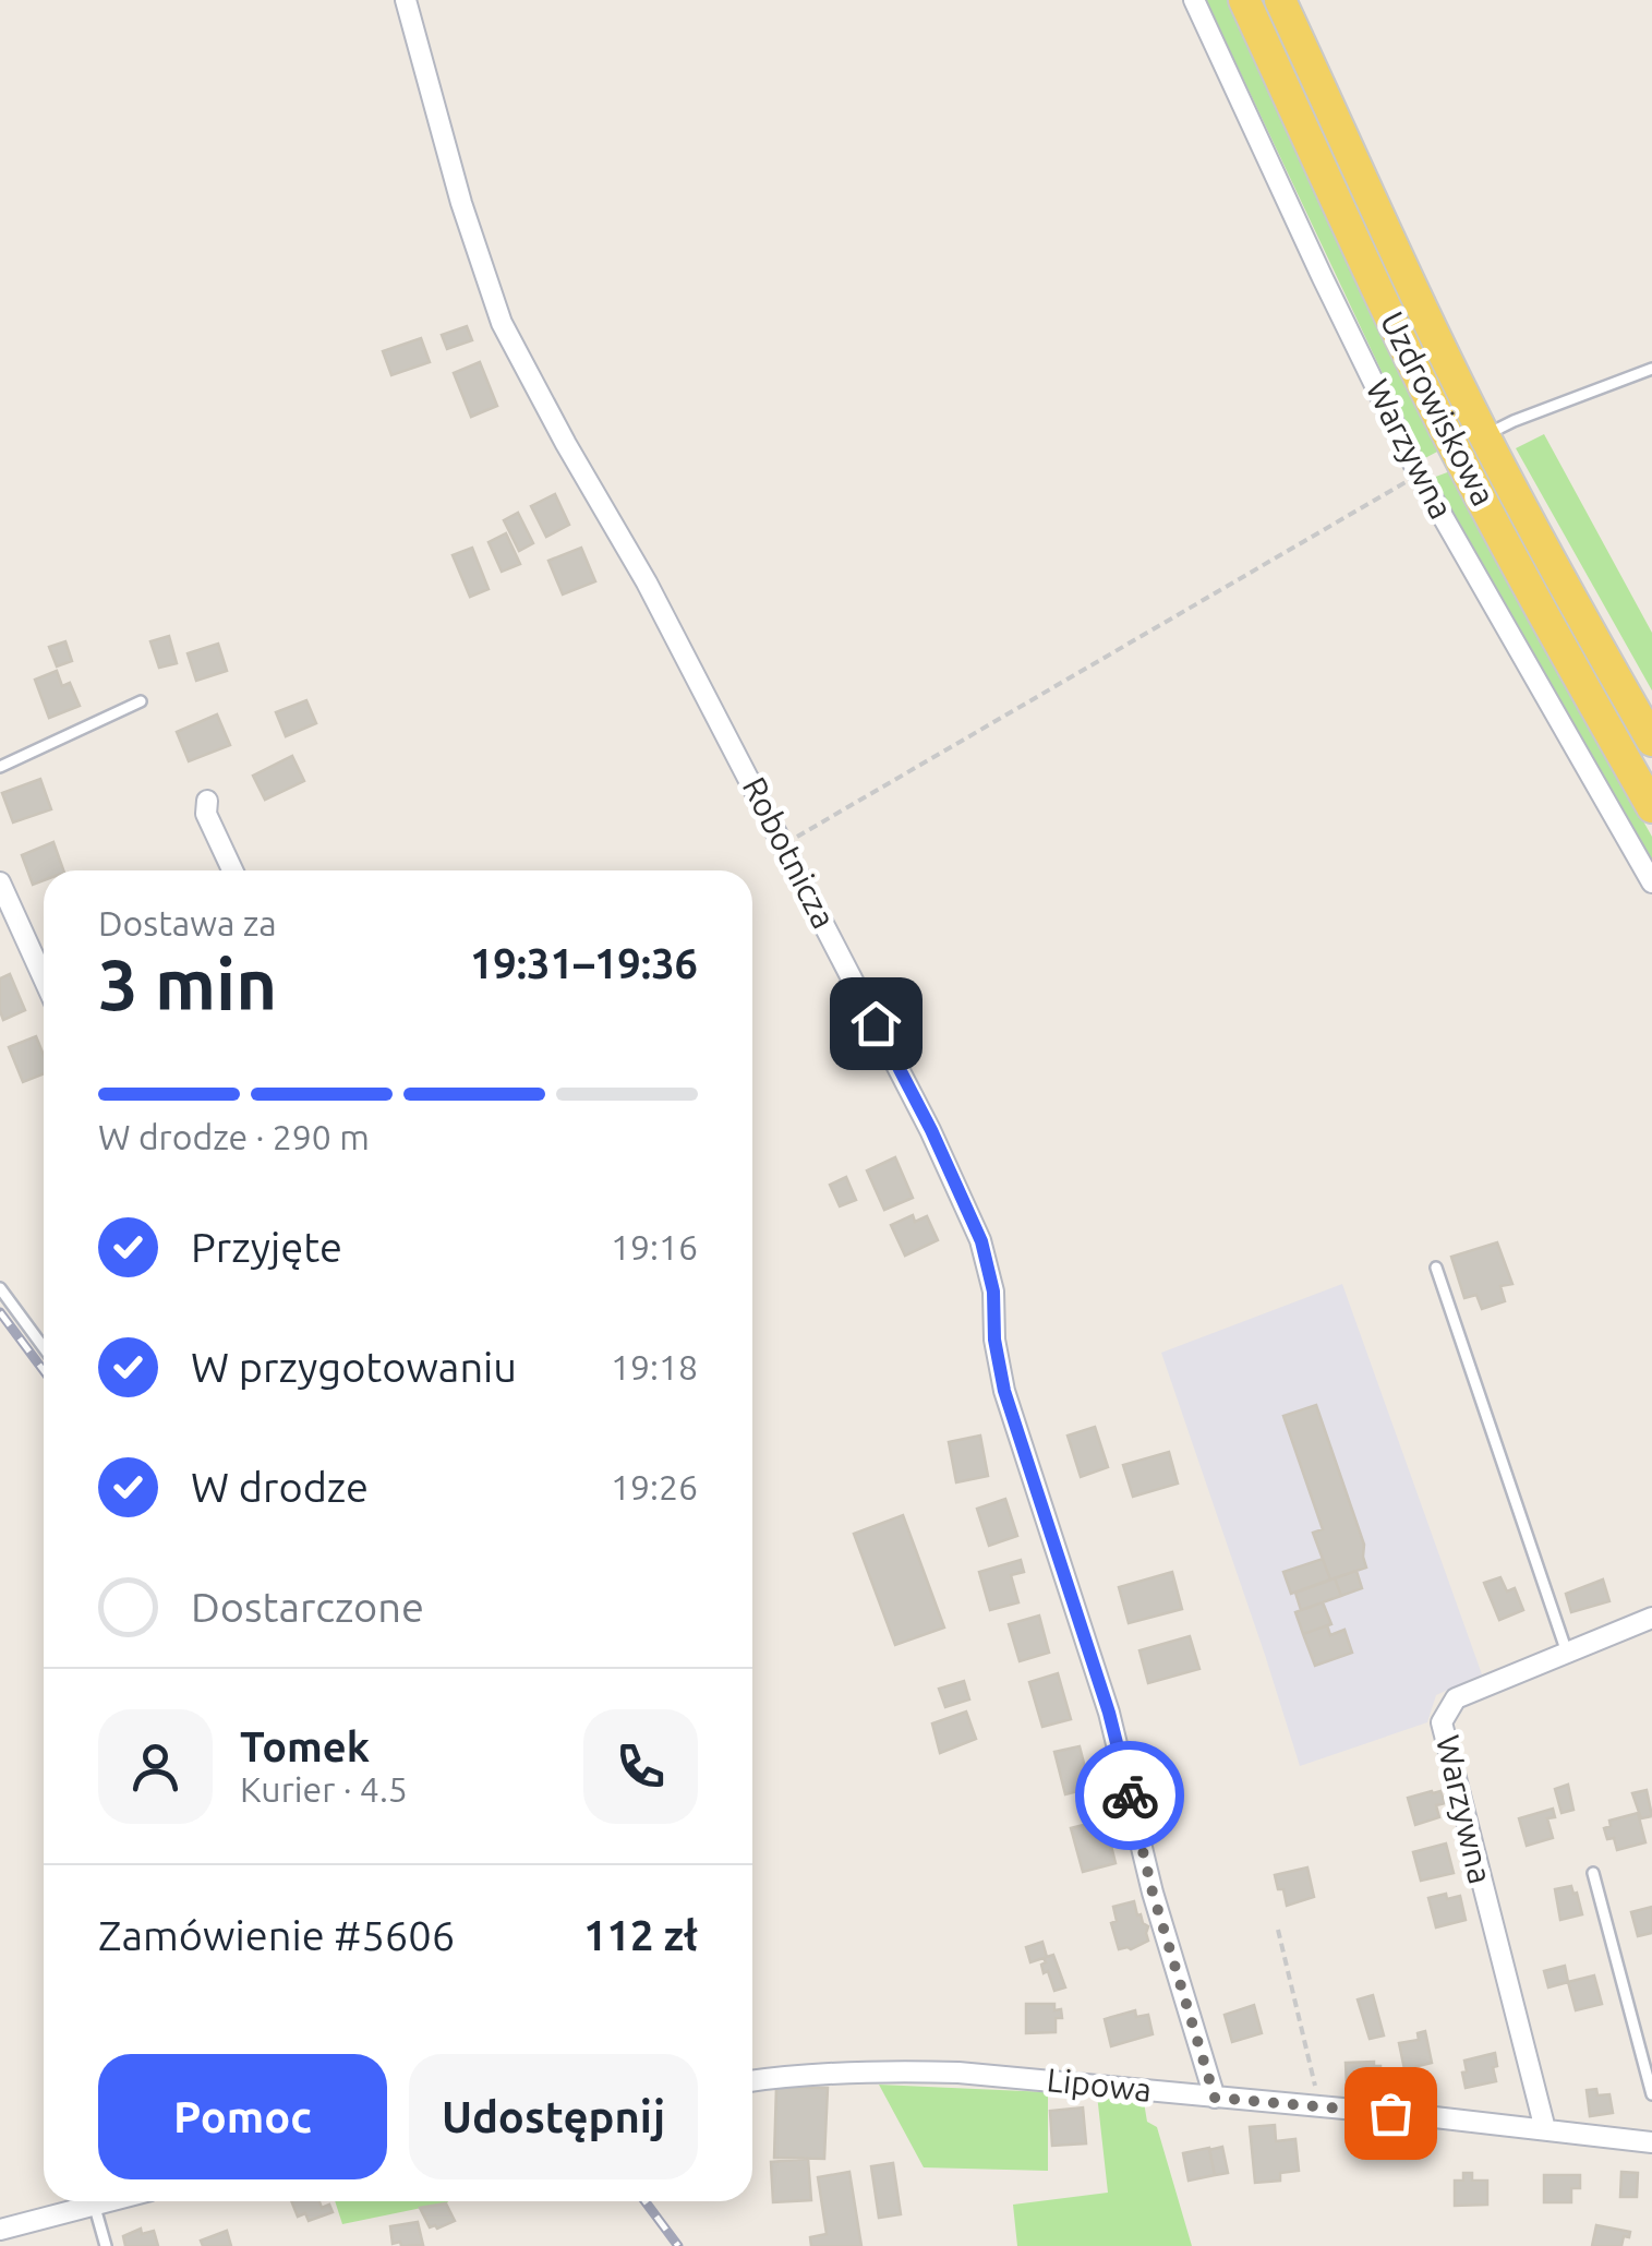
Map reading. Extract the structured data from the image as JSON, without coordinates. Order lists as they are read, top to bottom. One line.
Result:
{"streets":{"main road":["Uzdrowiskowa"],"street":["Warzywna","Robotnicza","Lipowa"]},"crossings":[["Warzywna","Lipowa"],["Robotnicza","Lipowa"]],"page":{"heading":["3 min","Dostawa za","19:31–19:36"],"panel":["Tomek","Kurier · 4.5","Zamówienie #5606","112 zł"],"bar":"W drodze · 290 m","list":[["Przyjęte","19:16"],["W przygotowaniu","19:18"],["W drodze","19:26"],"Dostarczone"],"buttons":["Pomoc","Udostępnij"]}}
